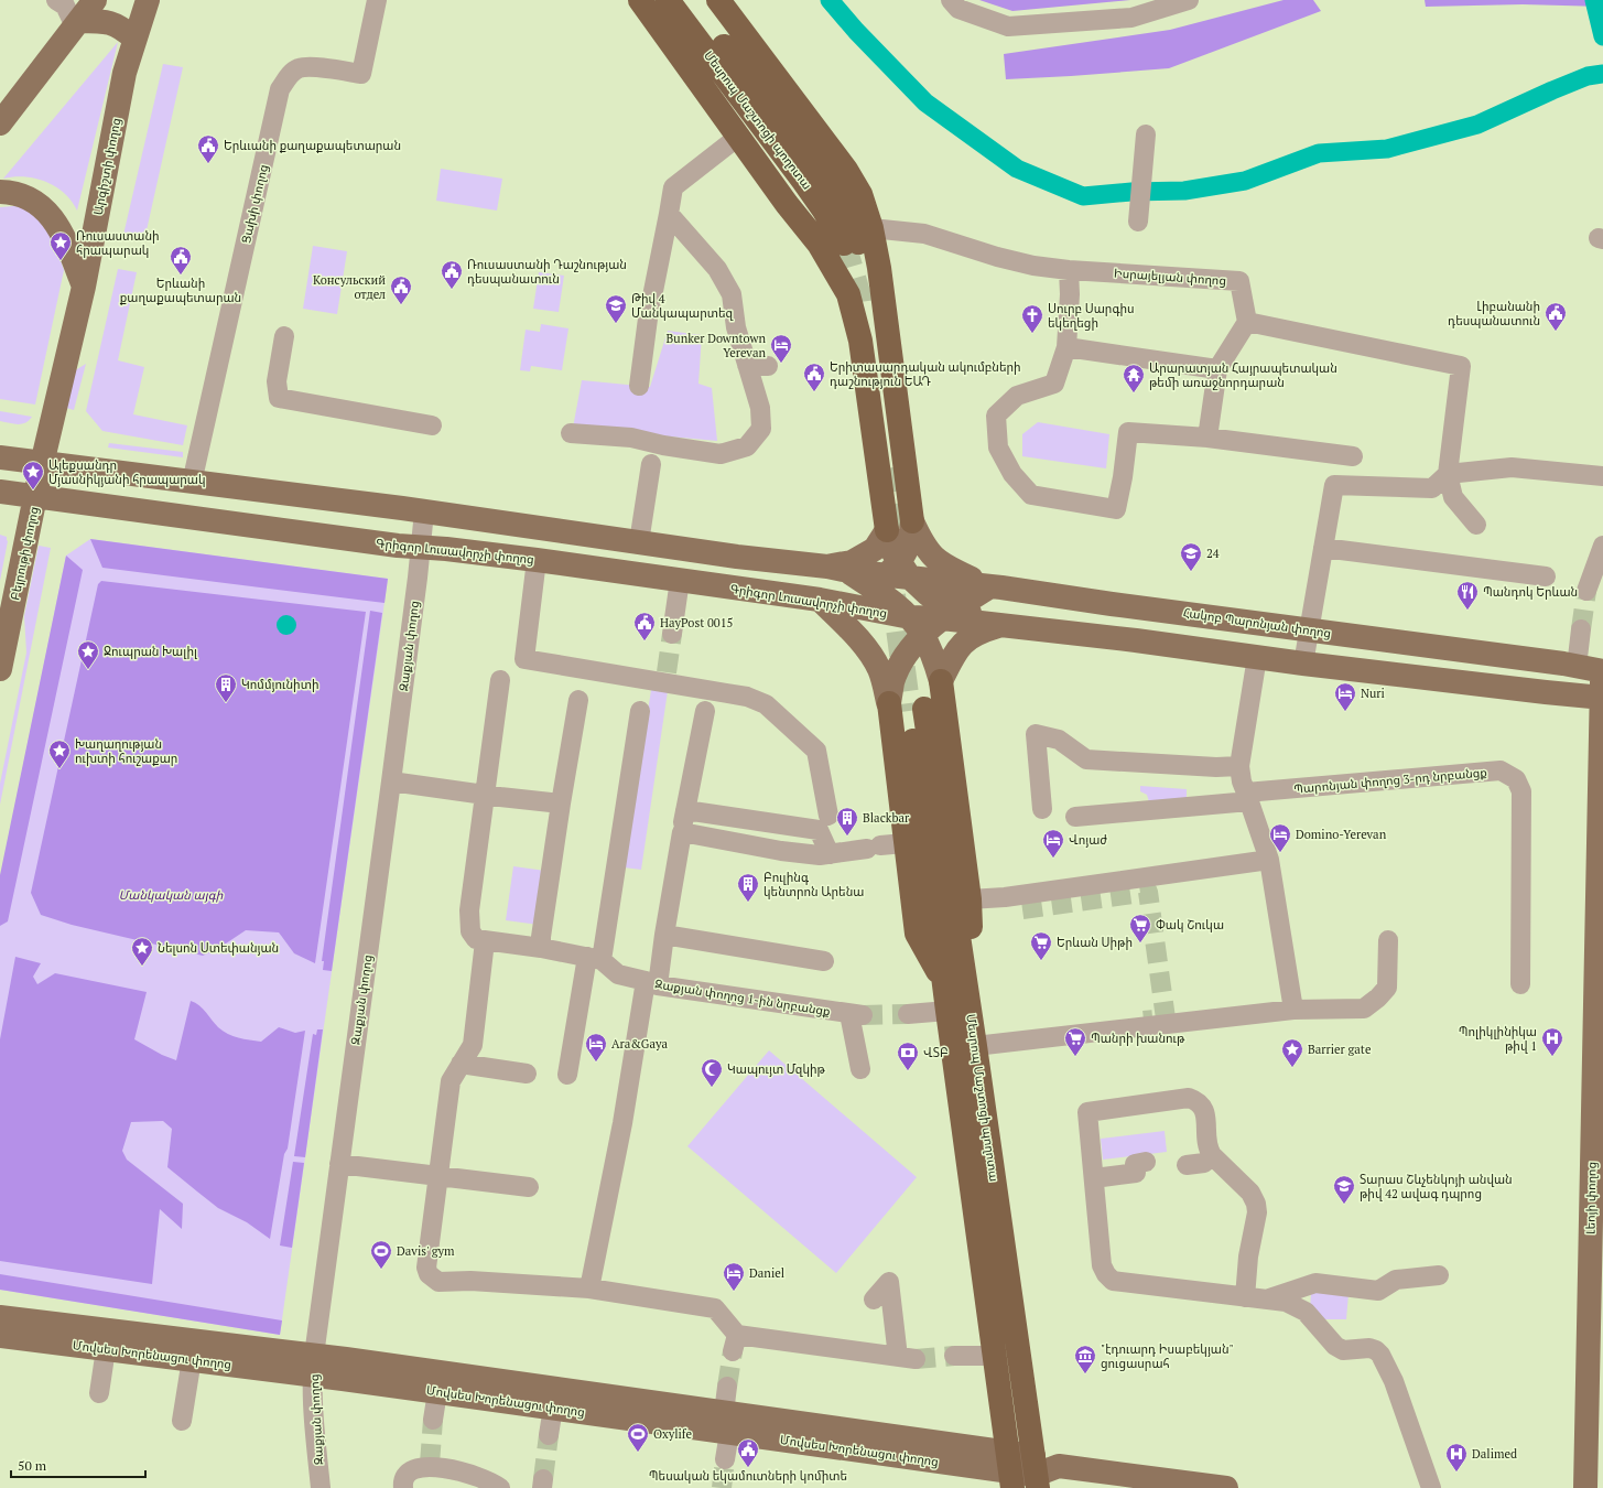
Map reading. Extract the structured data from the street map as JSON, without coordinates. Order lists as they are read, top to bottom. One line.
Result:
{"streets":{"highway":["Մեսրոպ Մաշտոցի պողոտա"],"main road":["Արգիշտի փողոց","Գրիգոր Լուսավորչի փողոց","Բեյրութի փողոց","Հակոբ Պարոնյան փողոց","Լեոյի փողոց","Մովսես Խորենացու փողոց"],"street":["Ցախի փողոց","Իսրայելյան փողոց","Զաքյան փողոց","Պարոնյան փողոց 3-րդ նրբանցք","Զաքյան փողոց 1-ին նրբանցք"]},"crossings":[["Մեսրոպ Մաշտոցի պողոտա","Իսրայելյան փողոց"],["Մեսրոպ Մաշտոցի պողոտա","Մովսես Խորենացու փողոց"],["Արգիշտի փողոց","Բեյրութի փողոց"],["Գրիգոր Լուսավորչի փողոց","Բեյրութի փողոց"],["Գրիգոր Լուսավորչի փողոց","Զաքյան փողոց"],["Հակոբ Պարոնյան փողոց","Լեոյի փողոց"],["Զաքյան փողոց","Մովսես Խորենացու փողոց"]],"parks":["Մանկական այգի"],"places":{"public building":["Երևւանի քաղաքապետարան","Երևանի քաղաքապետարան","Ռուսաստանի Դաշնության դեսպանատուն","Консульский отдел","Լիբանանի դեսպանատուն","Երիտասարդական ակումբների դաշնություն ԵԱԴ","HayPost 0015","Պեսական եկամուտների կոմիտե"],"place":["Ռուսաստանի հրապարակ","Ալեքսանդր Մյասնիկյանի հրապարակ","Ջուպրան Խալիլ","Խաղաղության ուխտի հուշաքար","Նելսոն Ստեփանյան","Barrier gate"],"school or university":["Թիվ 4 Մանկապարտեզ","24","Տարաս Շևչենկոյի անվան թիվ 42 ավագ դպրոց"],"church":["Սուրբ Սարգիս եկեղեցի"],"hotel":["Bunker Downtown Yerevan","Nuri","Domino-Yerevan","Վոյաժ","Ara&Gaya","Daniel"],"temple":["Արարատյան Հայրապետական թեմի առաջնորդարան"],"restaurant":["Պանդոկ Երևան"],"building":["Կոմմյունիտի","Blackbar","Բուլինգ կենտրոն Արենա"],"supermarket":["Փակ Շուկա","Երևան Սիթի","Պանրի խանութ"],"hospital":["Պոլիկլինիկա թիվ 1","Dalimed"],"bank":["ՎՏԲ"],"mosque":["Կապույտ Մզկիթ"],"sports":["Davis' gym","Oxylife"],"museum":["\"էդուարդ Իսաբեկյան\" ցուցասրահ"]},"scale_bar":"50 m"}
